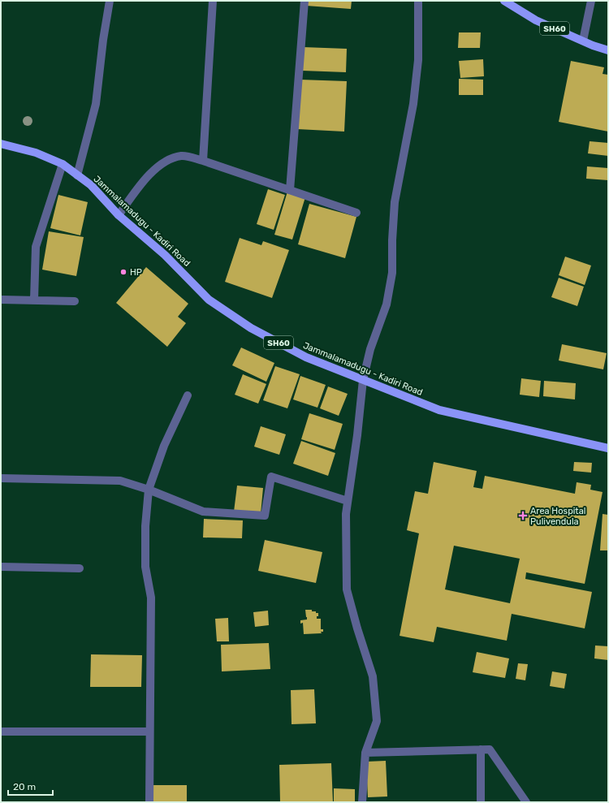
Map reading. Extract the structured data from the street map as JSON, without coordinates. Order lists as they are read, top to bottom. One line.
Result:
{"streets":{"main road":["SH60","Jammalamadugu - Kadiri Road"]},"places":{"other":["HP"],"health":["Area Hospital Pulivendula"]},"scale_bar":"20 m"}
